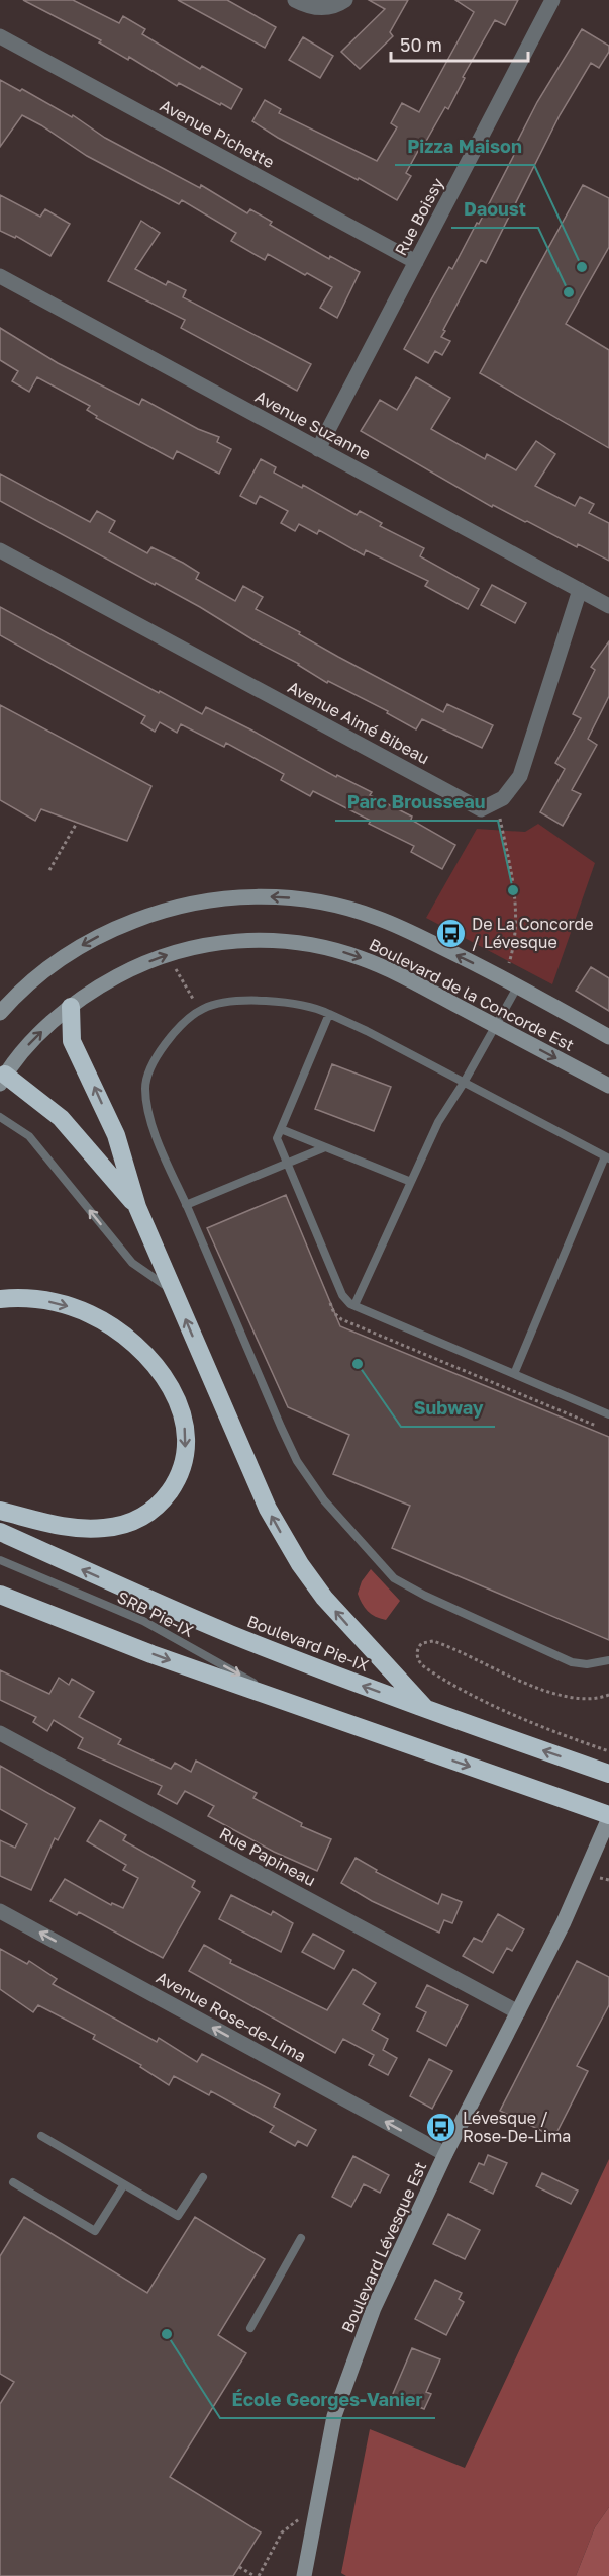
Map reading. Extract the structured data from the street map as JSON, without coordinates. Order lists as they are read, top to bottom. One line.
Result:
{"streets":{"highway":["Boulevard Pie-IX"],"street":["Avenue Pichette","Rue Boissy","Avenue Suzanne","Avenue Aimé Bibeau","Boulevard de la Concorde Est","Rue Papineau","Avenue Rose-de-Lima","Boulevard Lévesque Est"],"lane":["SRB Pie-IX"]},"crossings":[["Avenue Pichette","Rue Boissy"],["Rue Boissy","Avenue Suzanne"],["Rue Papineau","Boulevard Lévesque Est"],["Avenue Rose-de-Lima","Boulevard Lévesque Est"]],"one_way":["SRB Pie-IX","Avenue Rose-de-Lima"],"places":{"other":["Pizza Maison","Daoust","Parc Brousseau","Subway","École Georges-Vanier"],"bus stop":["De La Concorde / Lévesque","Lévesque / Rose-De-Lima"]},"scale_bar":"50 m"}
